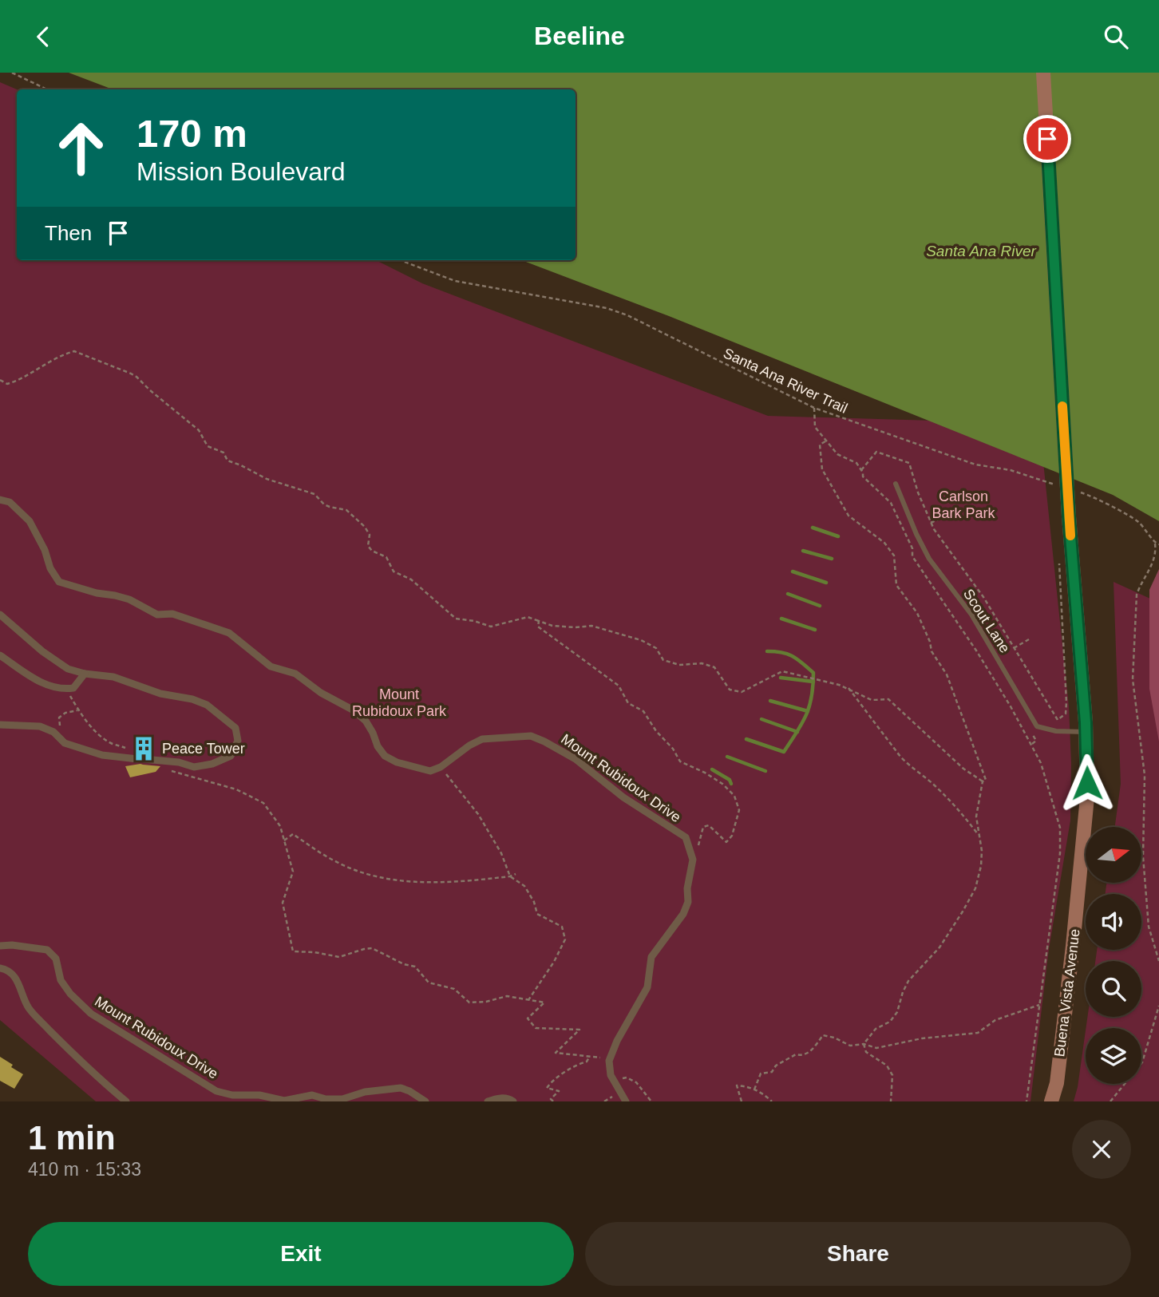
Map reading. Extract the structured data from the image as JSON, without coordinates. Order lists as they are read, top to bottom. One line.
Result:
{"streets":{"main road":["Buena Vista Avenue"],"street":["Mount Rubidoux Drive"],"lane":["Scout Lane"],"path":["Santa Ana River Trail"]},"water":["Santa Ana River"],"parks":["Carlson Bark Park","Mount Rubidoux Park"],"places":{"building":["Peace Tower"]},"north":"right","page":{"header":"Beeline","turn":["170 m","Mission Boulevard"],"then":"Then","heading":["1 min","410 m · 15:33"],"buttons":["Exit","Share"]}}
